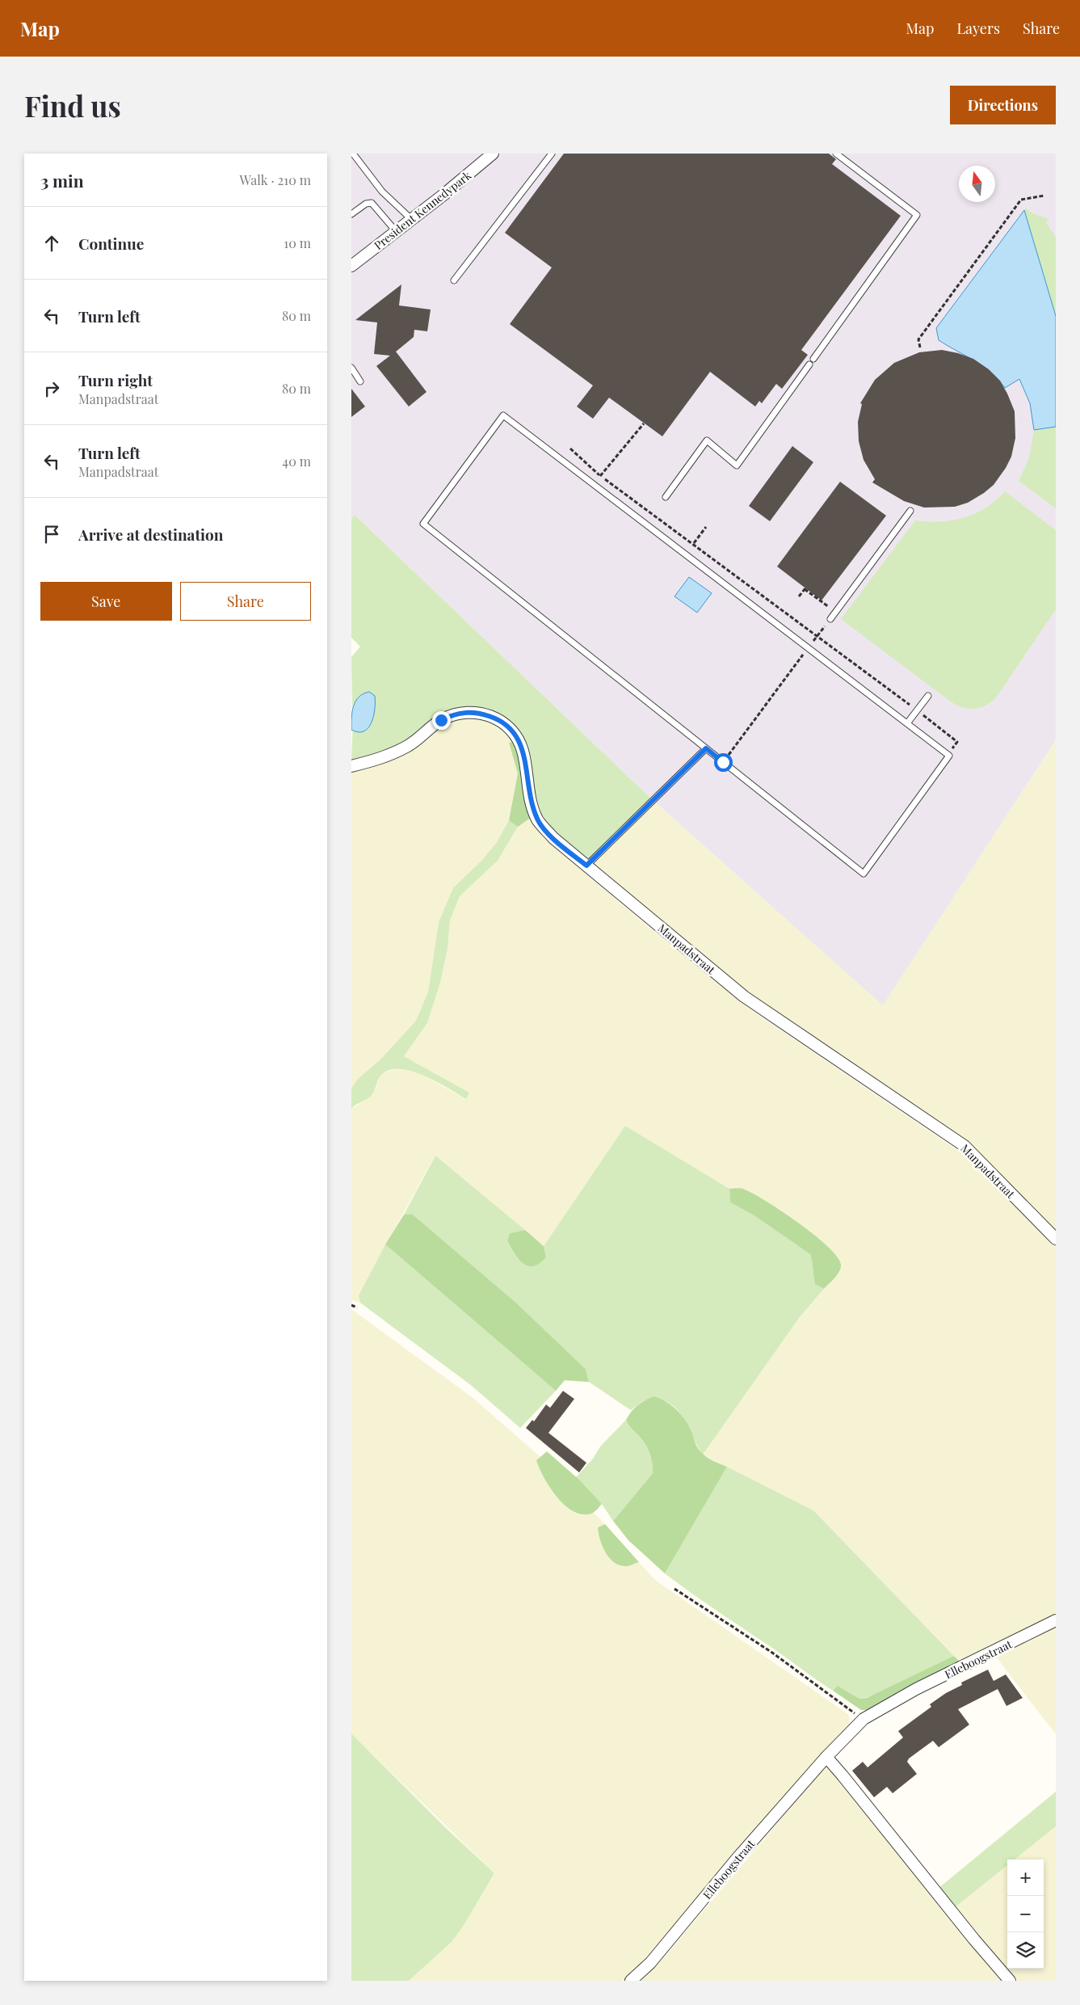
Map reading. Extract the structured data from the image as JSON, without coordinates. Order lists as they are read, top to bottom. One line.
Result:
{"streets":{"street":["President Kennedypark","Manpadstraat","Elleboogstraat"]},"north":"top","page":{"header":"Map","nav":["Map","Layers","Share"],"buttons":["Directions",["Save","Share"]],"title":"Find us","heading":["3 min","Walk · 210 m"],"list":[["Continue","10 m"],["Turn left","80 m"],["Turn right","Manpadstraat","80 m"],["Turn left","Manpadstraat","40 m"],"Arrive at destination"],"map_buttons":["+","−"]}}
